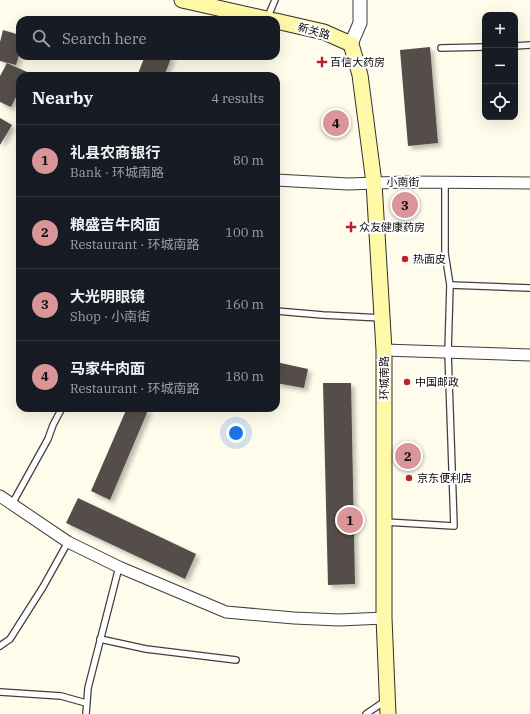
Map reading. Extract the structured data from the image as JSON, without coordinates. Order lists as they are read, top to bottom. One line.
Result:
{"streets":{"main road":["新关路","环城南路"],"street":["小南街"]},"crossings":[["新关路","环城南路"],["小南街","环城南路"]],"places":{"health":["百信大药房","众友健康药房"],"other":["热面皮","中国邮政","京东便利店"]},"page":{"map_buttons":["+","−"],"search":"Search here","heading":["Nearby","4 results"],"pins":["4","3","2","1"],"list":[{"mark":"1","name":"礼县农商银行","note":"Bank · 环城南路","value":"80 m"},{"mark":"2","name":"粮盛吉牛肉面","note":"Restaurant · 环城南路","value":"100 m"},{"mark":"3","name":"大光明眼镜","note":"Shop · 小南街","value":"160 m"},{"mark":"4","name":"马家牛肉面","note":"Restaurant · 环城南路","value":"180 m"}]}}
